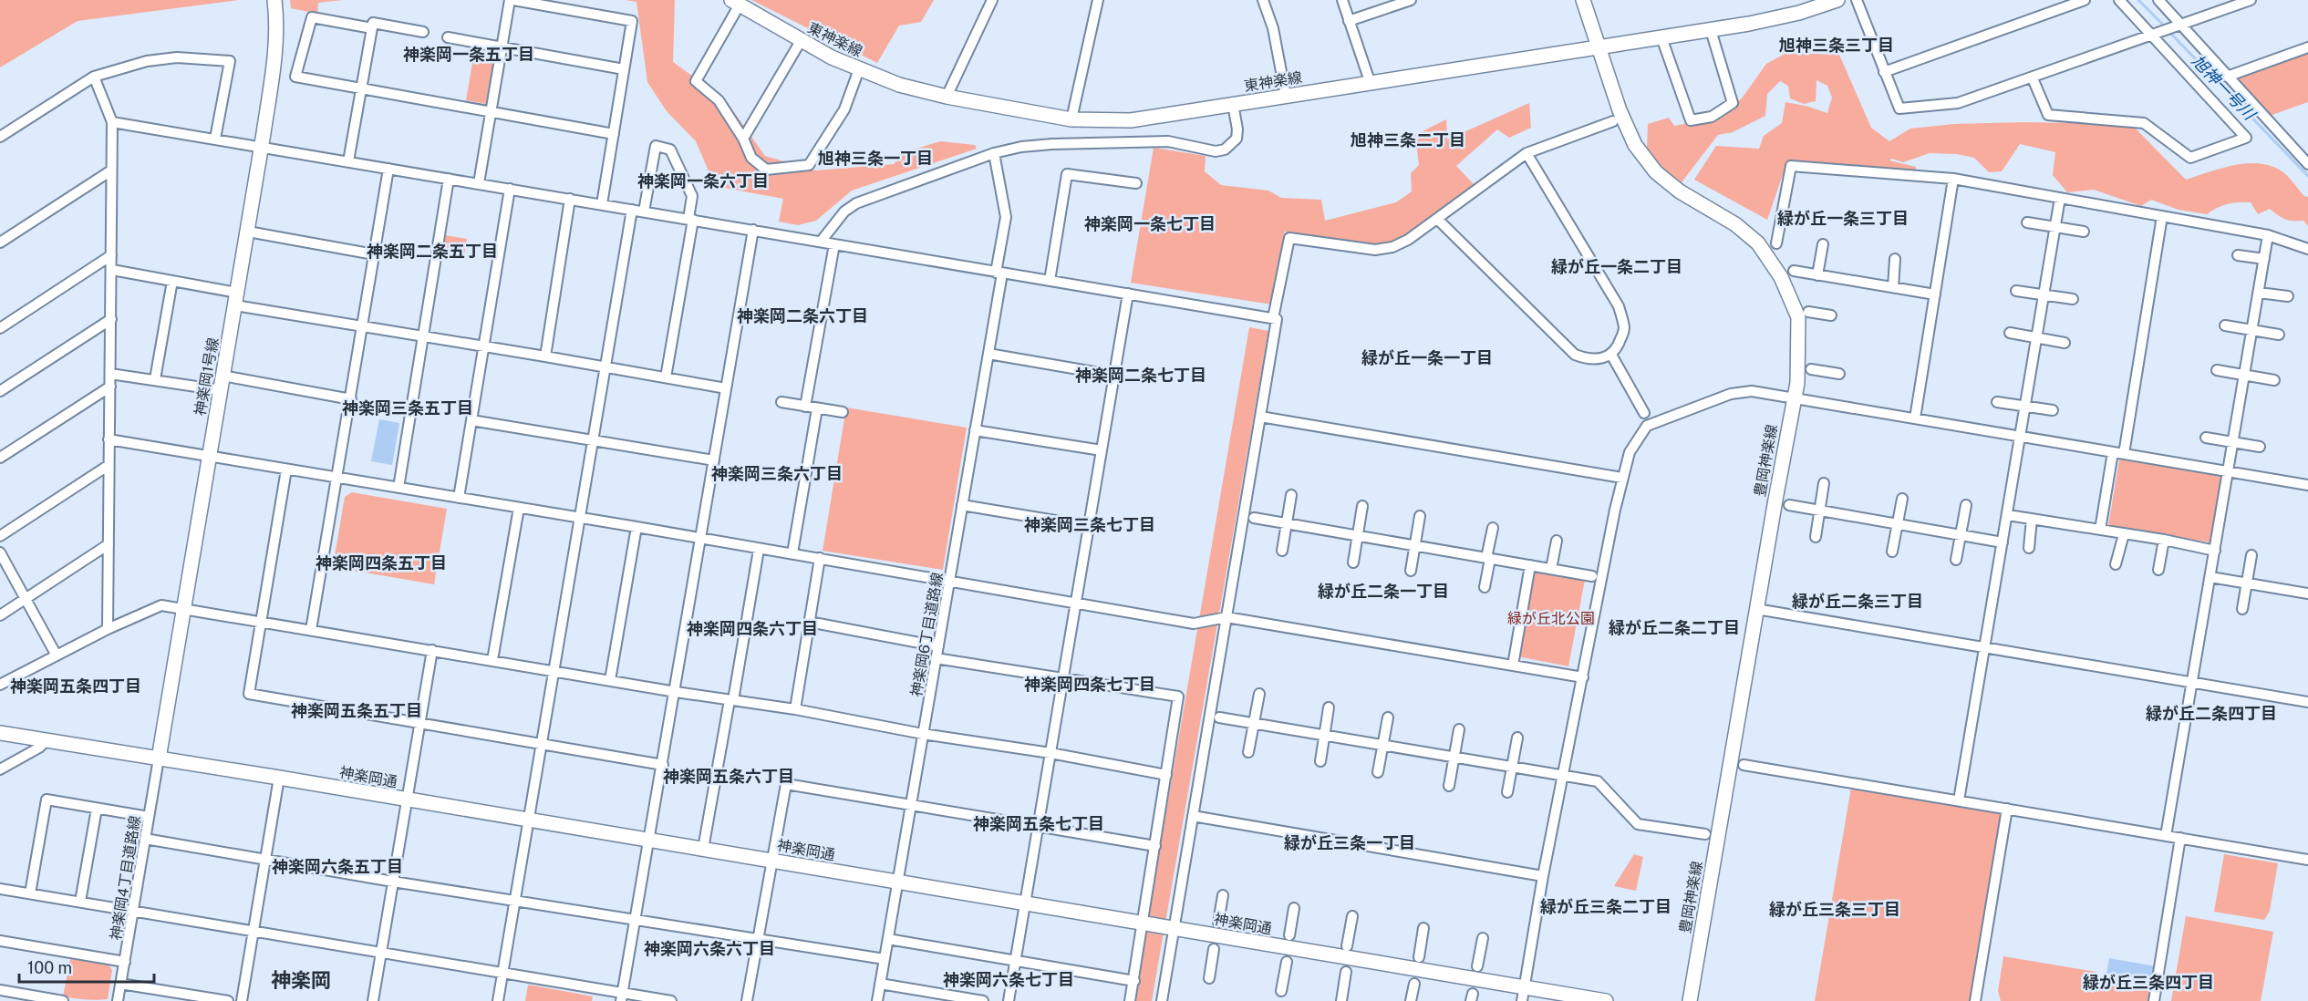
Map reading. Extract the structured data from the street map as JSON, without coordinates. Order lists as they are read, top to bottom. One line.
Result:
{"streets":{"street":["東神楽線","神楽岡1号線","豊岡神楽線","神楽岡6丁目道路線","神楽岡通","神楽岡4丁目道路線"]},"crossings":[["東神楽線","豊岡神楽線"],["神楽岡1号線","神楽岡通"],["神楽岡1号線","神楽岡4丁目道路線"],["神楽岡6丁目道路線","神楽岡通"],["神楽岡通","神楽岡4丁目道路線"]],"districts":["旭神三条三丁目","神楽岡一条五丁目","旭神三条二丁目","旭神三条一丁目","神楽岡一条六丁目","緑が丘一条三丁目","神楽岡一条七丁目","神楽岡二条五丁目","緑が丘一条二丁目","神楽岡二条六丁目","緑が丘一条一丁目","神楽岡二条七丁目","神楽岡三条五丁目","神楽岡三条六丁目","神楽岡三条七丁目","神楽岡四条五丁目","緑が丘二条一丁目","緑が丘二条三丁目","緑が丘二条二丁目","神楽岡四条六丁目","神楽岡四条七丁目","神楽岡五条四丁目","神楽岡五条五丁目","緑が丘二条四丁目","神楽岡五条六丁目","神楽岡五条七丁目","緑が丘三条一丁目","神楽岡六条五丁目","緑が丘三条二丁目","緑が丘三条三丁目","神楽岡六条六丁目","神楽岡","神楽岡六条七丁目","緑が丘三条四丁目"],"water":["旭神一号川"],"parks":["緑が丘北公園"],"scale_bar":"100 m"}
